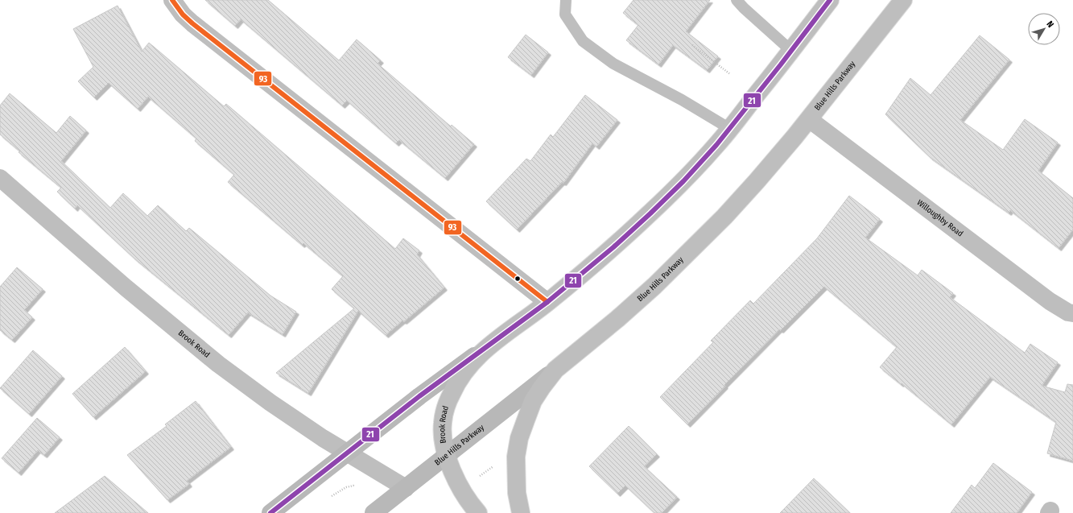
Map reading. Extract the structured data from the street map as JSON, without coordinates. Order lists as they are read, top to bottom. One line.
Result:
{"streets":{"main road":["Blue Hills Parkway","Willoughby Road","Brook Road"]},"crossings":[["Blue Hills Parkway","Willoughby Road"],["Blue Hills Parkway","Brook Road"]],"lines":["transit line 93","transit line 21"],"north":"top right"}
